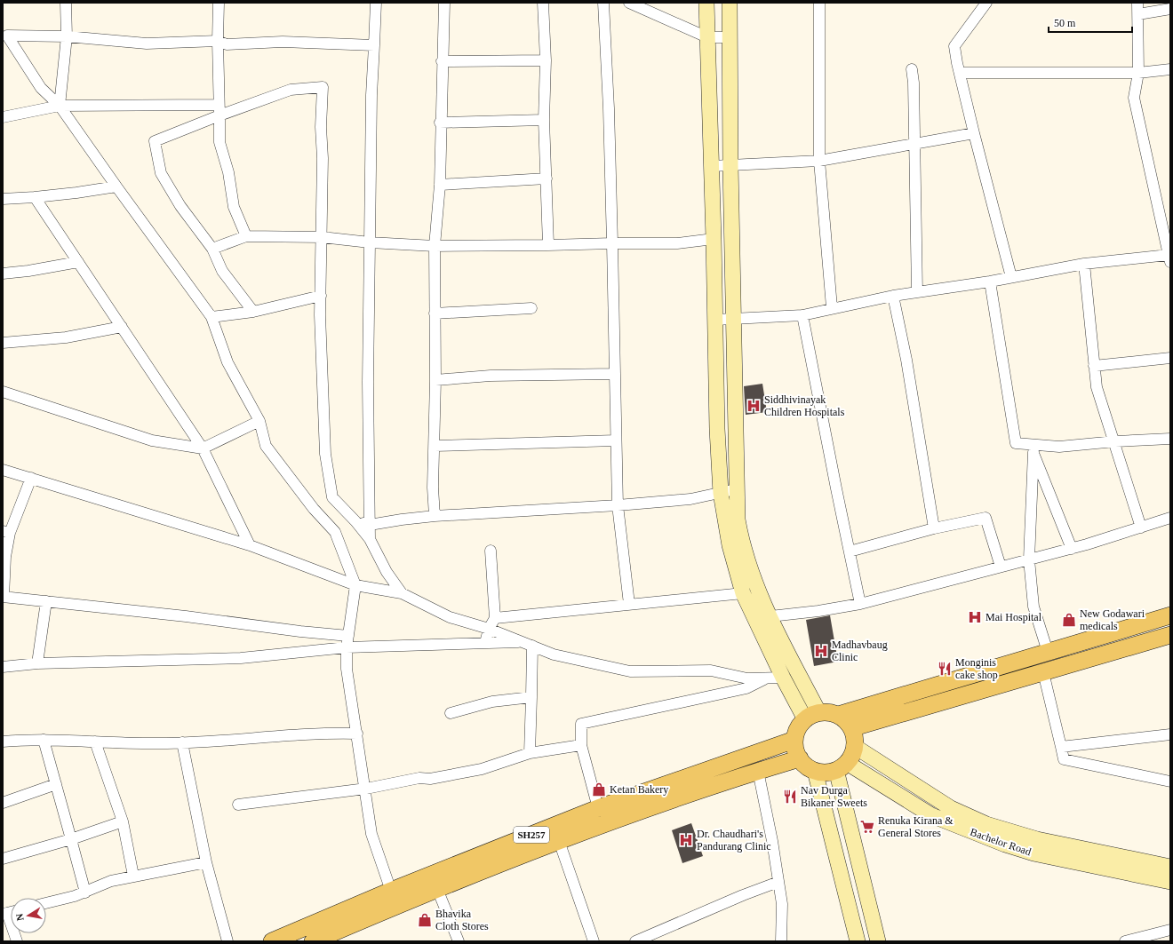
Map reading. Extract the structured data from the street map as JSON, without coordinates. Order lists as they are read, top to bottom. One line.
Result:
{"streets":{"main road":["SH257"],"street":["Bachelor Road"]},"crossings":[["SH257","Bachelor Road"]],"places":{"hospital":["Siddhivinayak Children Hospitals","Mai Hospital","Madhavbaug Clinic","Dr. Chaudhari's Pandurang Clinic"],"shop":["New Godawari medicals","Ketan Bakery","Bhavika Cloth Stores"],"restaurant":["Monginis cake shop","Nav Durga Bikaner Sweets"],"supermarket":["Renuka Kirana & General Stores"]},"scale_bar":"50 m","north":"left"}
